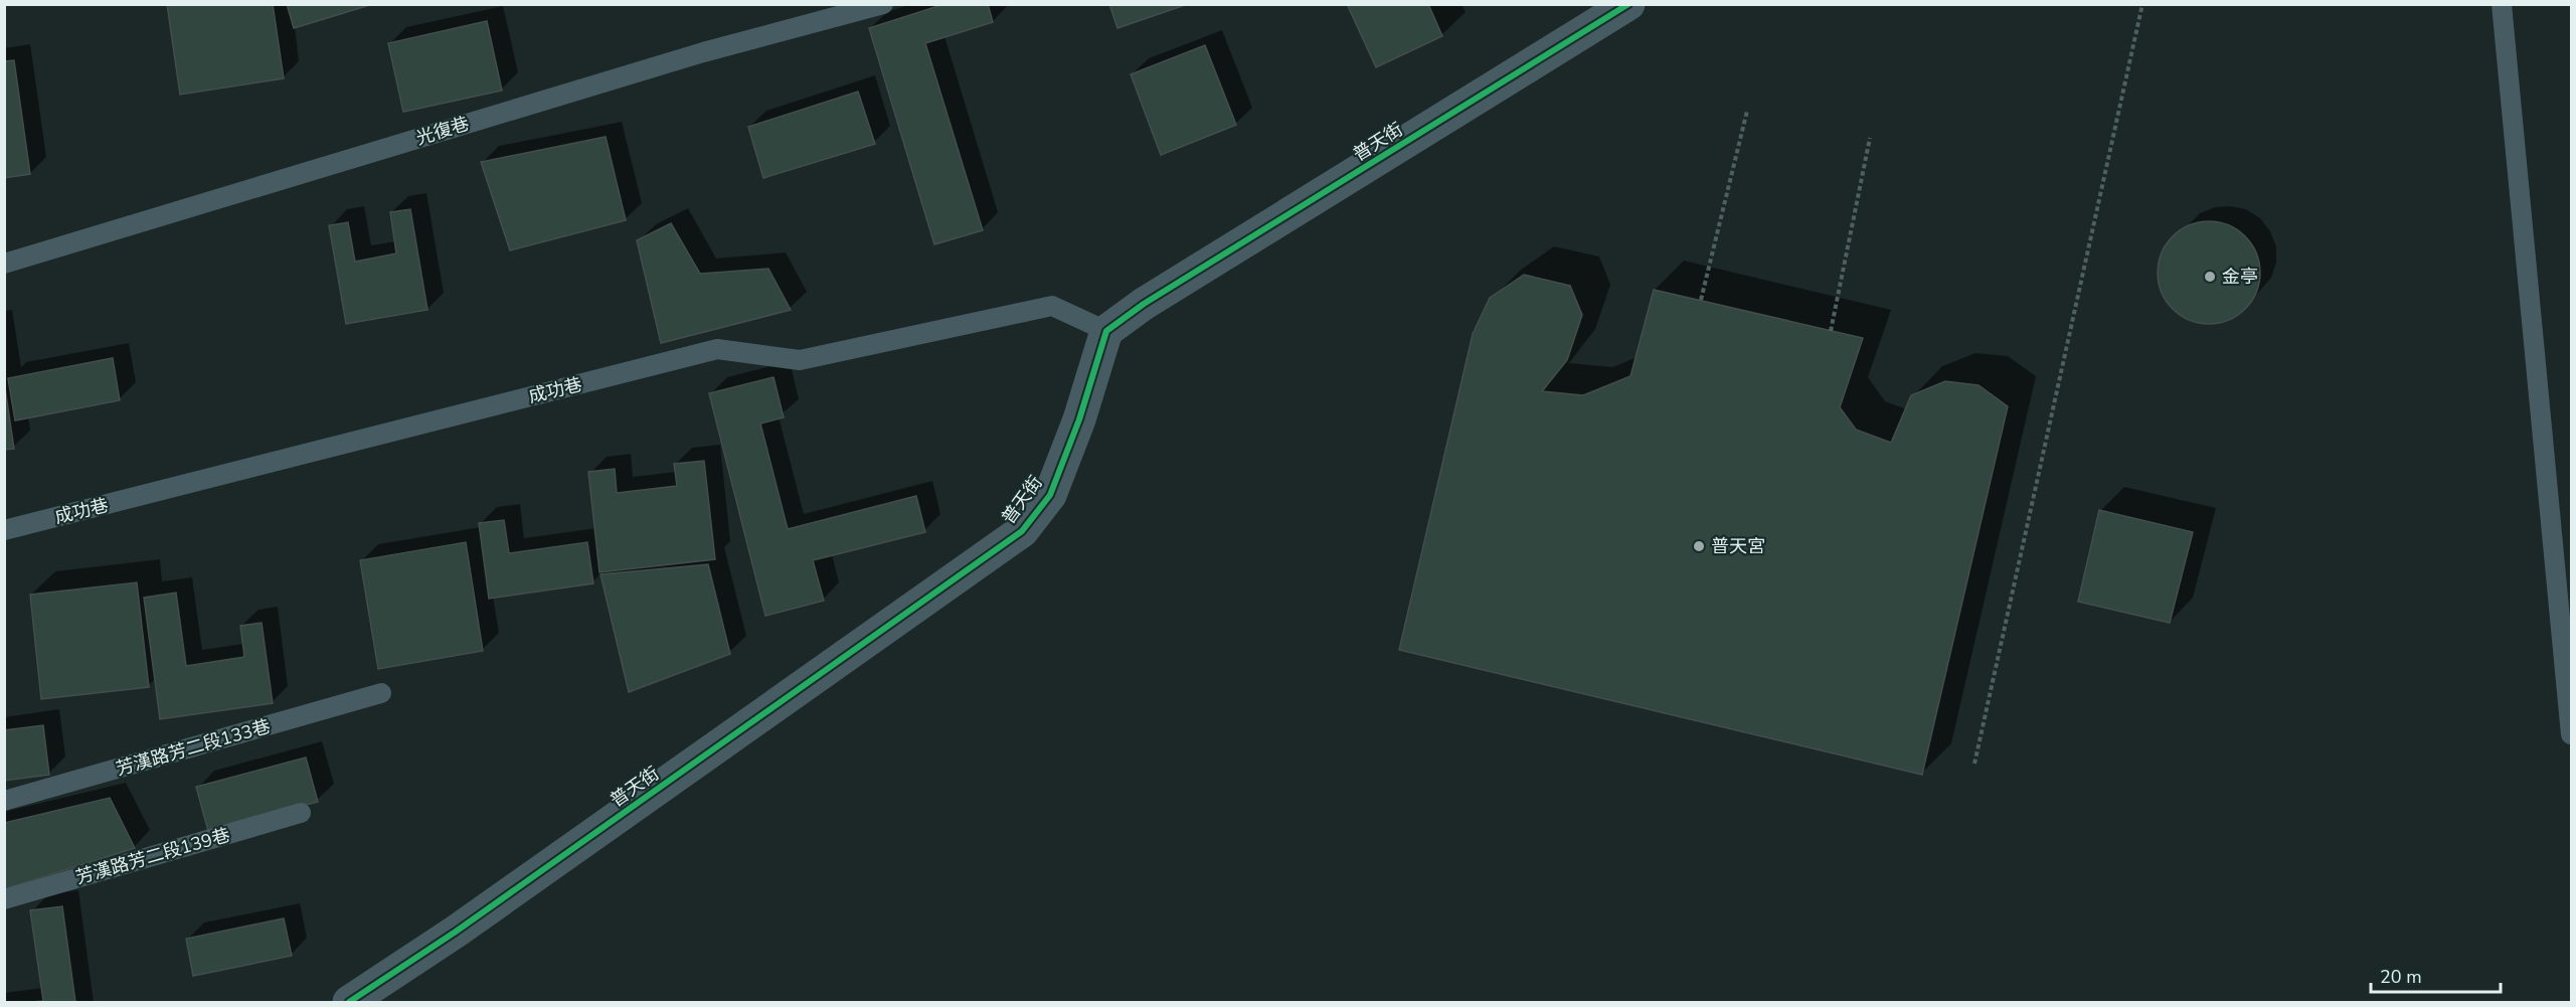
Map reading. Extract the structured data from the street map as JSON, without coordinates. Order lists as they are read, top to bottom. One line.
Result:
{"streets":{"street":["普天街"],"lane":["光復巷","成功巷","芳漢路芳二段133巷","芳漢路芳二段139巷"]},"crossings":[["普天街","成功巷"]],"places":["金亭","普天宮"],"scale_bar":"20 m"}
